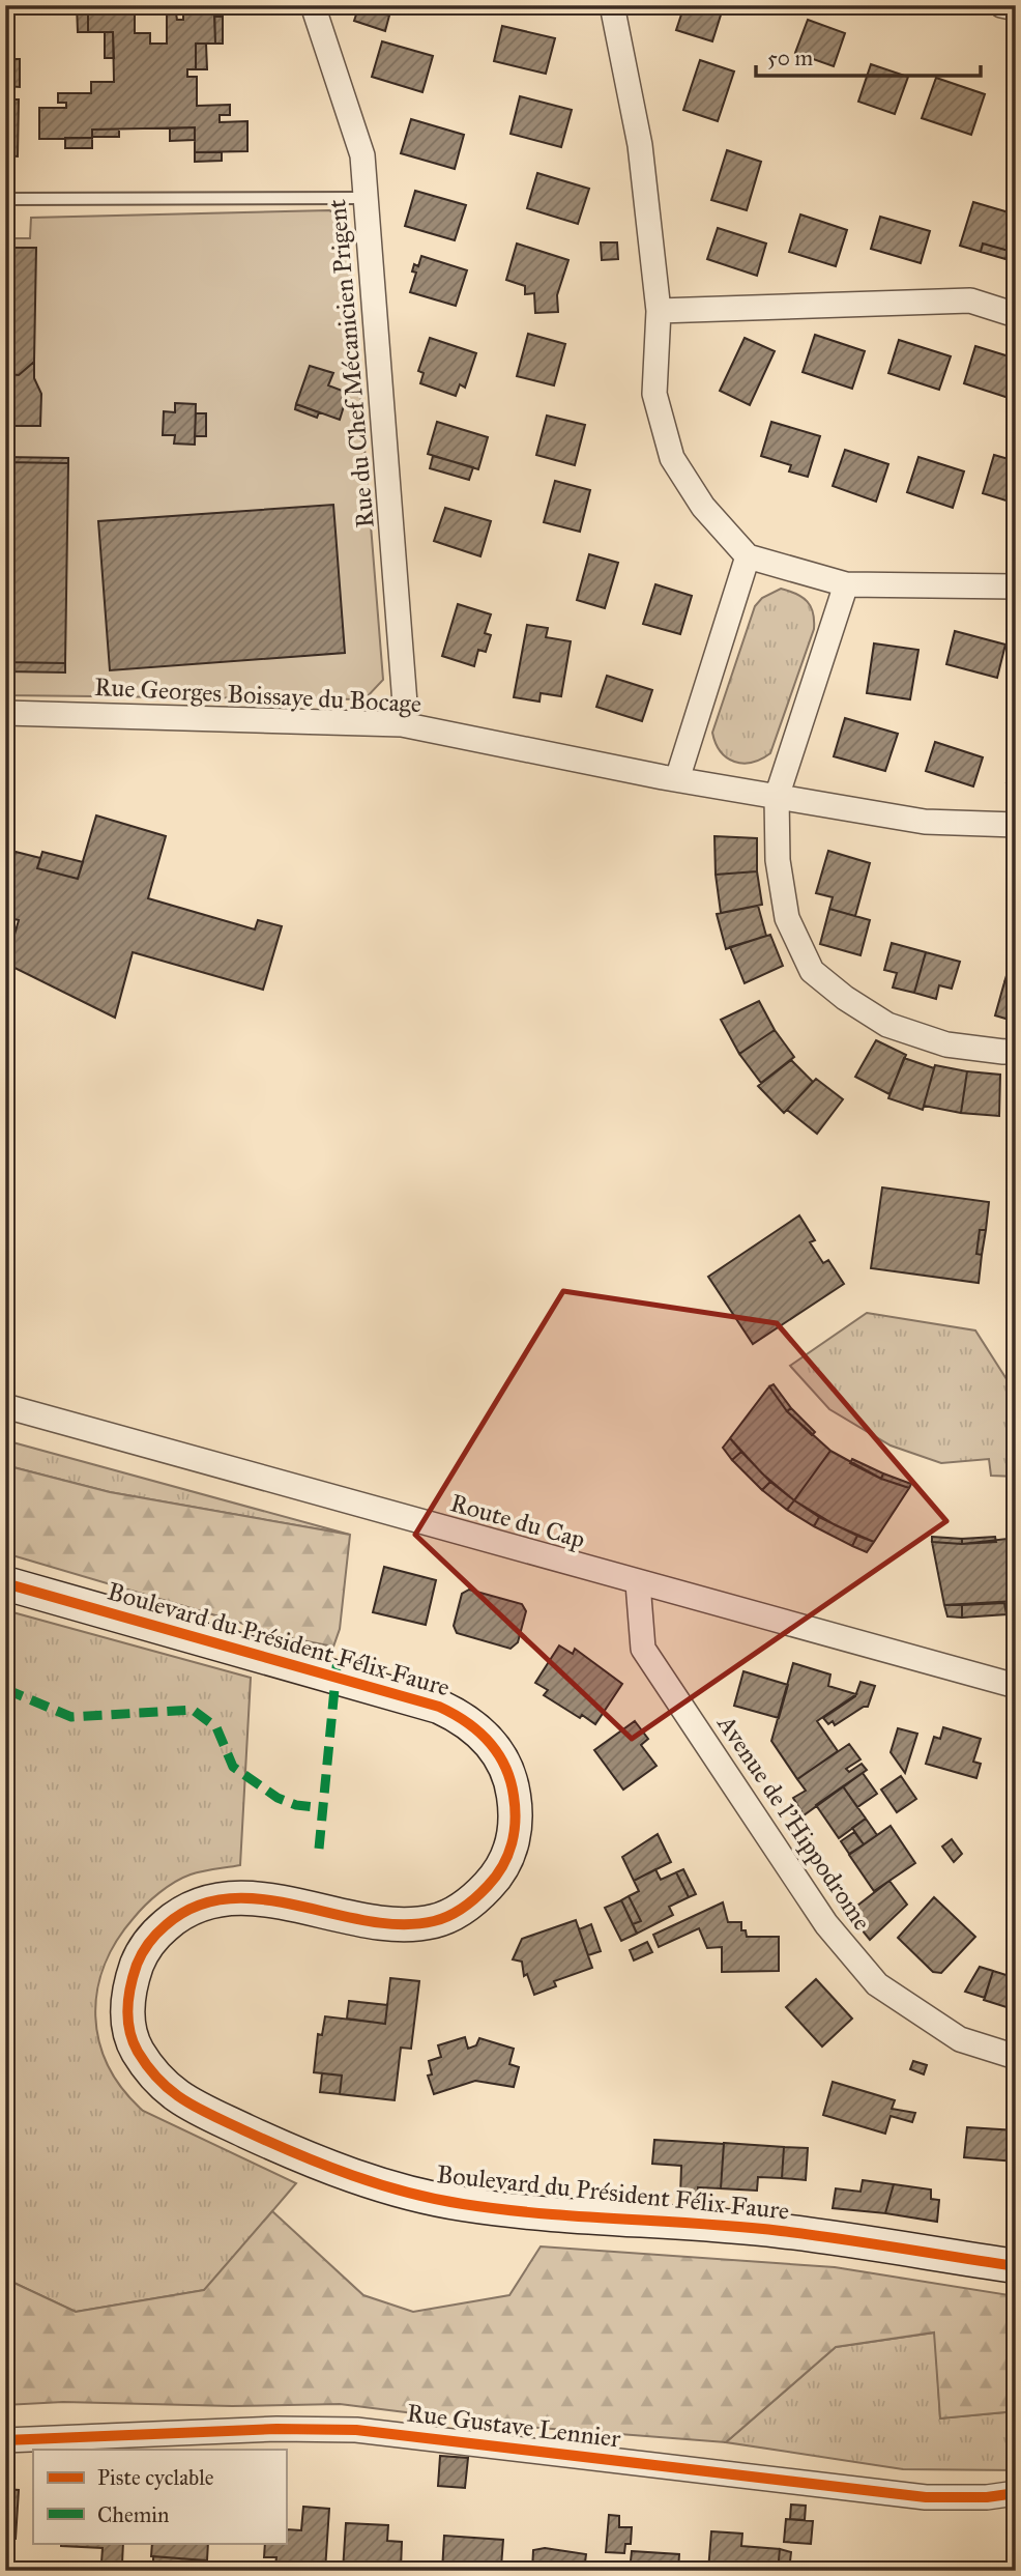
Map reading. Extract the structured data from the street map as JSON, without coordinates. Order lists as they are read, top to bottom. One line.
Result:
{"streets":{"street":["Rue du Chef Mécanicien Prigent","Rue Georges Boissaye du Bocage","Route du Cap","Boulevard du Président Félix Faure","Avenue de l'Hippodrome","Rue Gustave Lennier"]},"crossings":[["Rue du Chef Mécanicien Prigent","Rue Georges Boissaye du Bocage"],["Route du Cap","Avenue de l'Hippodrome"]],"legend":["Piste cyclable","Chemin"],"scale_bar":"50 m"}
